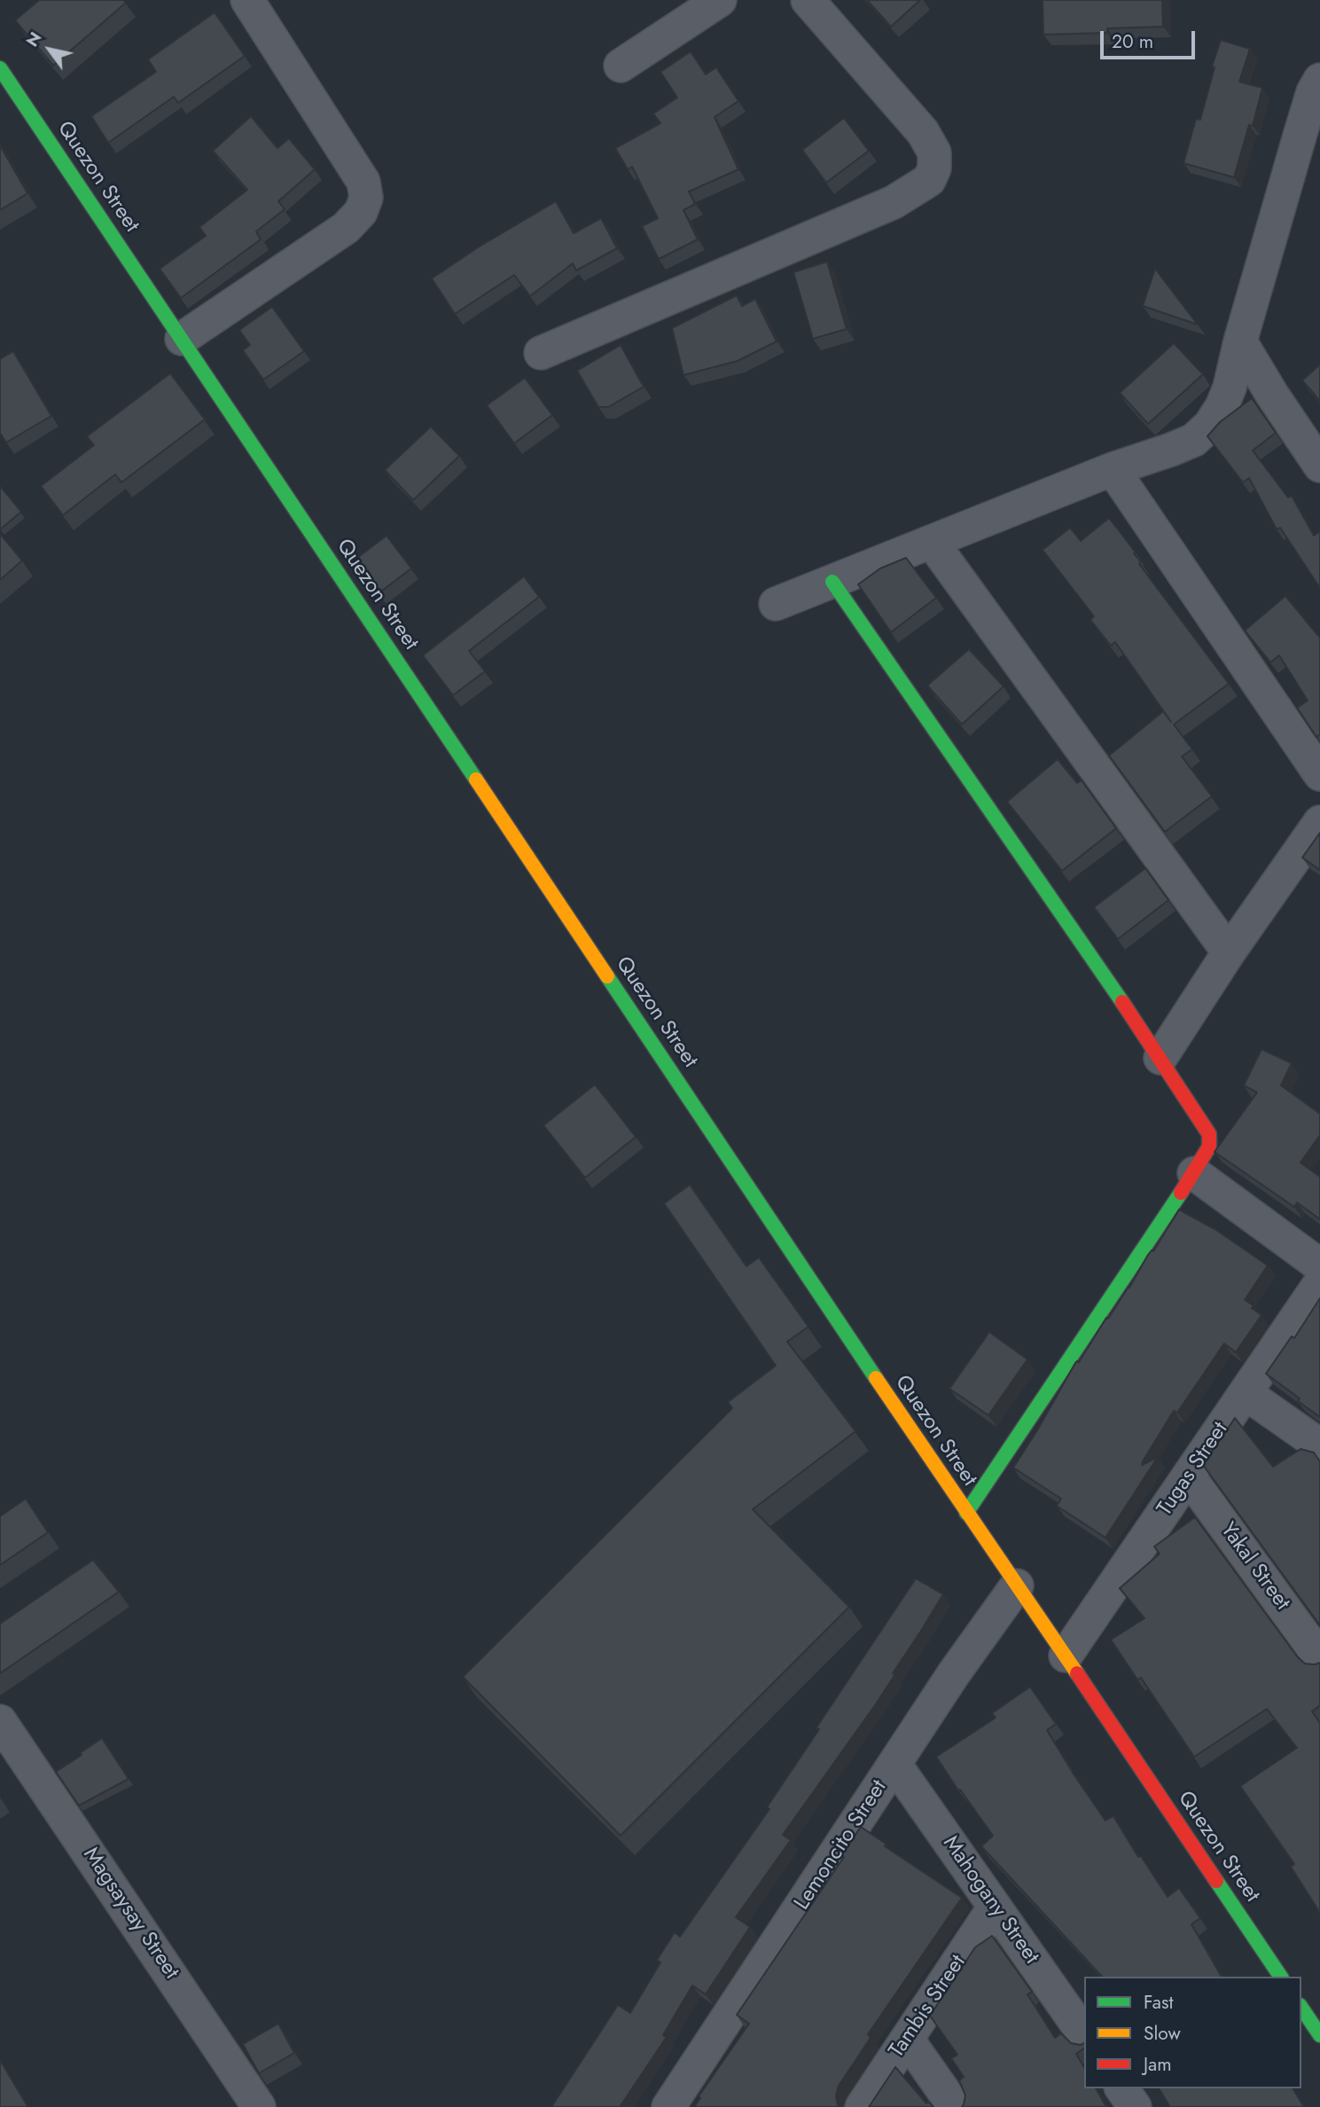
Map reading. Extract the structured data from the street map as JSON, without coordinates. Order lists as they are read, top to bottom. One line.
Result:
{"streets":{"street":["Quezon Street","Tugas Street","Yakal Street","Lemoncito Street","Mahogany Street","Magsaysay Street","Tambis Street"]},"crossings":[["Quezon Street","Tugas Street"],["Quezon Street","Lemoncito Street"],["Tugas Street","Yakal Street"],["Lemoncito Street","Mahogany Street"],["Mahogany Street","Tambis Street"]],"legend":["Fast","Slow","Jam"],"scale_bar":"20 m","north":"top left"}
